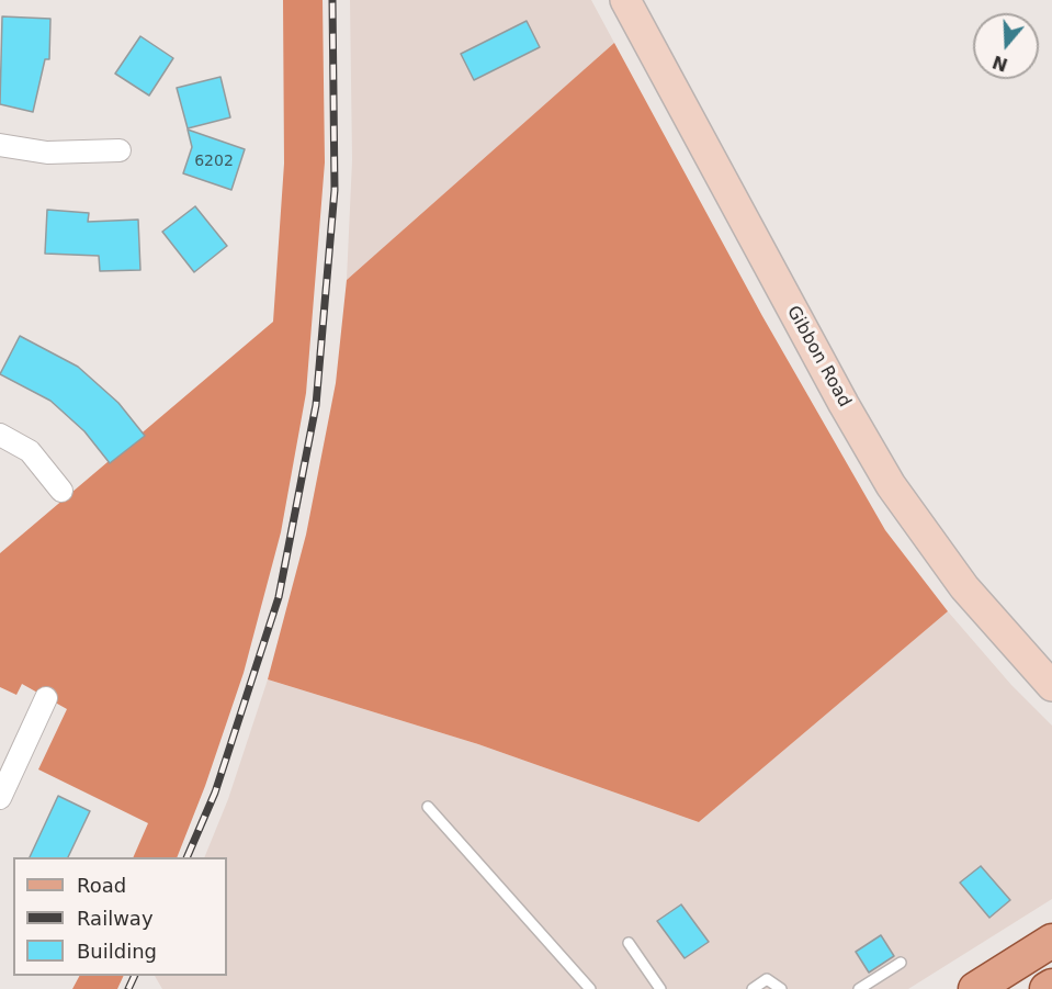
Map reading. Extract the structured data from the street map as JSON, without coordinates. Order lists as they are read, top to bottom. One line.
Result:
{"streets":{"main road":["Gibbon Road"]},"house_numbers":["6202"],"legend":["Road","Railway","Building"],"north":"bottom"}
